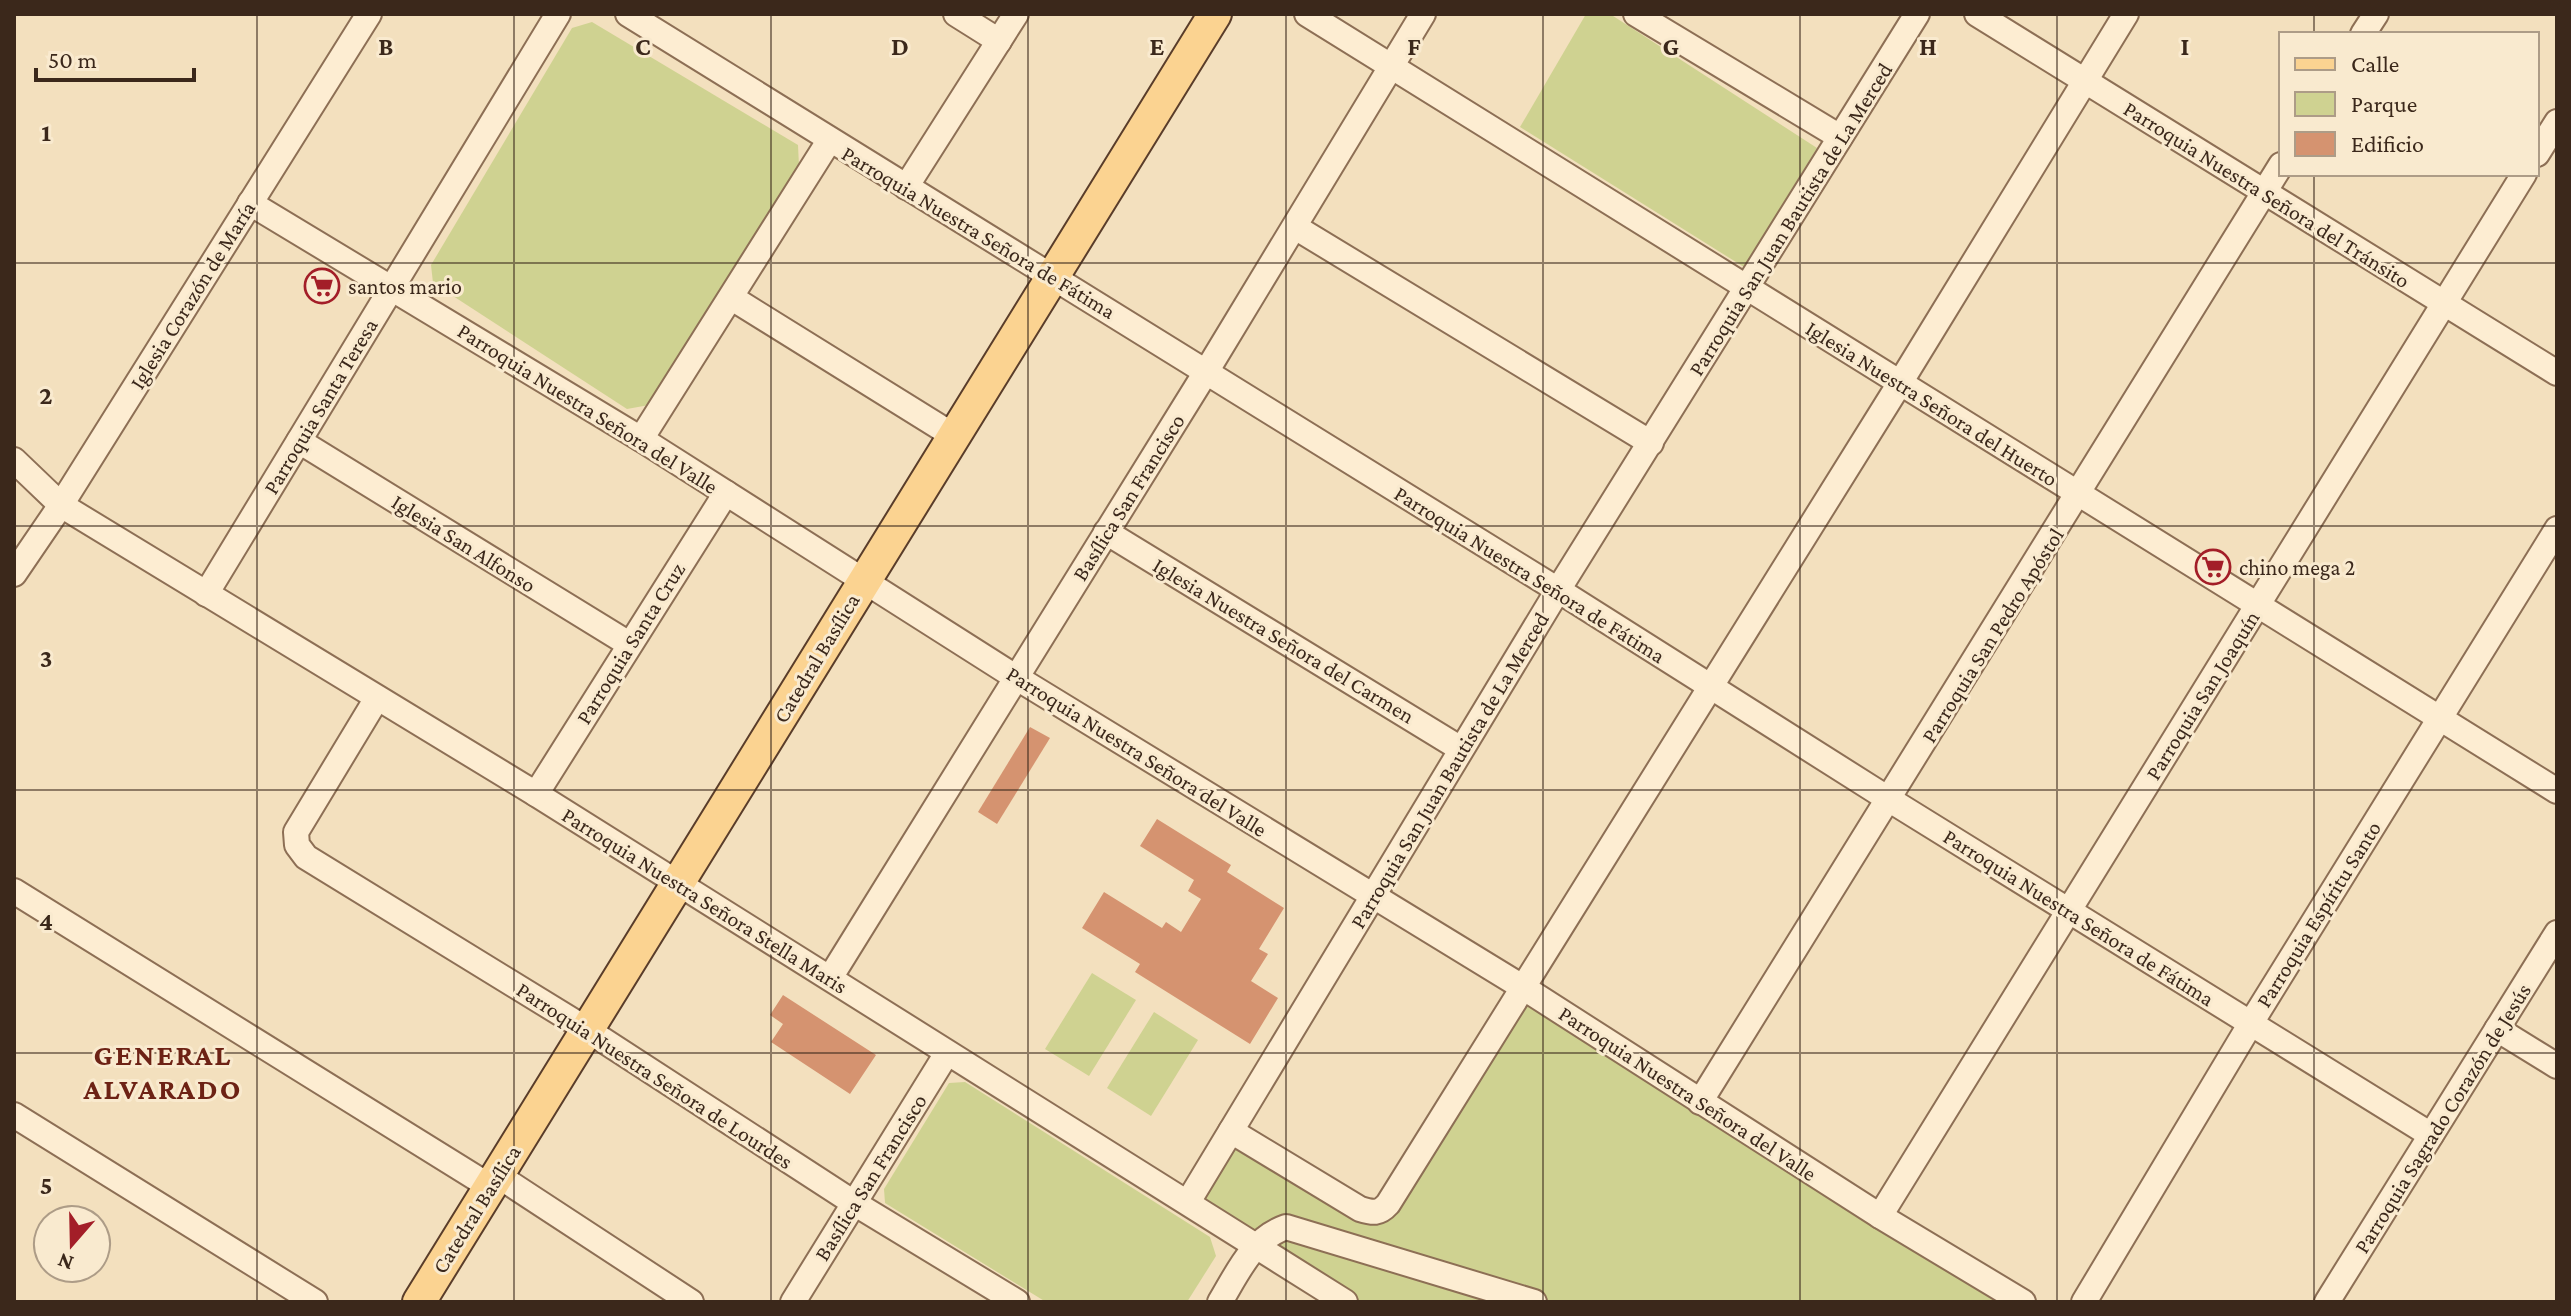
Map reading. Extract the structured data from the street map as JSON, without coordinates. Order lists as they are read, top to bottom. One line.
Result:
{"streets":{"main road":["Catedral Basílica"],"street":["Parroquia Nuestra Señora del Tránsito","Parroquia San Juan Bautista de La Merced","Parroquia Nuestra Señora de Fátima","Iglesia Corazón de María","Iglesia Nuestra Señora del Huerto","Parroquia Santa Teresa","Parroquia Nuestra Señora del Valle","Basílica San Francisco","Iglesia San Alfonso","Parroquia San Pedro Apóstol","Iglesia Nuestra Señora del Carmen","Parroquia Santa Cruz","Parroquia San Joaquín","Parroquia Nuestra Señora Stella Maris","Parroquia Espíritu Santo","Parroquia Nuestra Señora de Lourdes","Parroquia Sagrado Corazón de Jesús"]},"crossings":[["Parroquia Nuestra Señora del Tránsito","Parroquia San Pedro Apóstol"],["Parroquia Nuestra Señora del Tránsito","Parroquia San Joaquín"],["Parroquia San Juan Bautista de La Merced","Parroquia Nuestra Señora de Fátima"],["Parroquia San Juan Bautista de La Merced","Iglesia Nuestra Señora del Huerto"],["Parroquia San Juan Bautista de La Merced","Parroquia Nuestra Señora del Valle"],["Parroquia San Juan Bautista de La Merced","Iglesia Nuestra Señora del Carmen"],["Parroquia San Juan Bautista de La Merced","Parroquia Nuestra Señora Stella Maris"],["Parroquia Nuestra Señora de Fátima","Basílica San Francisco"],["Parroquia Nuestra Señora de Fátima","Parroquia San Pedro Apóstol"],["Parroquia Nuestra Señora de Fátima","Catedral Basílica"],["Parroquia Nuestra Señora de Fátima","Parroquia San Joaquín"],["Parroquia Nuestra Señora de Fátima","Parroquia Espíritu Santo"],["Parroquia Nuestra Señora de Fátima","Parroquia Sagrado Corazón de Jesús"],["Iglesia Corazón de María","Parroquia Nuestra Señora del Valle"],["Iglesia Corazón de María","Parroquia Nuestra Señora Stella Maris"],["Iglesia Nuestra Señora del Huerto","Basílica San Francisco"],["Iglesia Nuestra Señora del Huerto","Parroquia San Pedro Apóstol"],["Iglesia Nuestra Señora del Huerto","Parroquia San Joaquín"],["Iglesia Nuestra Señora del Huerto","Parroquia Espíritu Santo"],["Parroquia Santa Teresa","Parroquia Nuestra Señora del Valle"],["Parroquia Santa Teresa","Iglesia San Alfonso"],["Parroquia Santa Teresa","Parroquia Nuestra Señora Stella Maris"],["Parroquia Nuestra Señora del Valle","Basílica San Francisco"],["Parroquia Nuestra Señora del Valle","Parroquia San Pedro Apóstol"],["Parroquia Nuestra Señora del Valle","Parroquia Santa Cruz"],["Parroquia Nuestra Señora del Valle","Catedral Basílica"],["Parroquia Nuestra Señora del Valle","Parroquia San Joaquín"],["Basílica San Francisco","Iglesia Nuestra Señora del Carmen"],["Basílica San Francisco","Parroquia Nuestra Señora Stella Maris"],["Basílica San Francisco","Parroquia Nuestra Señora de Lourdes"],["Iglesia San Alfonso","Parroquia Santa Cruz"],["Parroquia Santa Cruz","Parroquia Nuestra Señora Stella Maris"],["Catedral Basílica","Parroquia Nuestra Señora Stella Maris"],["Catedral Basílica","Parroquia Nuestra Señora de Lourdes"],["Parroquia Nuestra Señora Stella Maris","Parroquia Nuestra Señora de Lourdes"]],"districts":["GENERAL ALVARADO"],"places":{"supermarket":["santos mario","chino mega 2"]},"legend":["Calle","Parque","Edificio"],"scale_bar":"50 m","north":"bottom","grid":{"columns":["B","C","D","E","F","G","H","I"],"rows":["1","2","3","4","5"]}}
